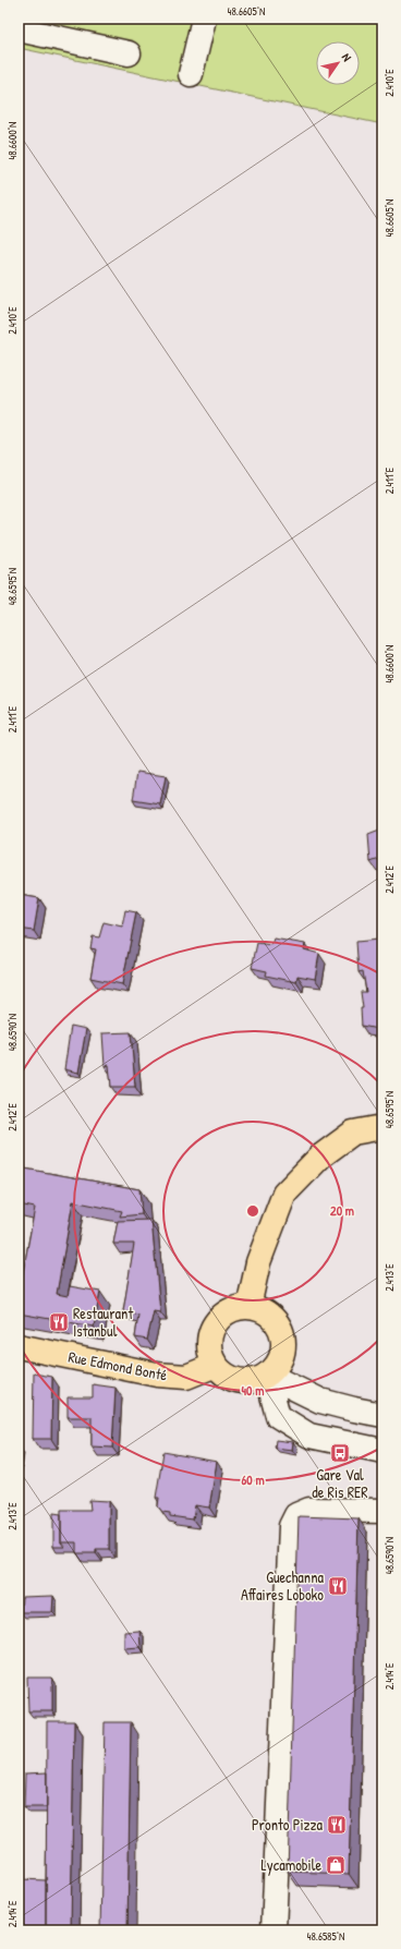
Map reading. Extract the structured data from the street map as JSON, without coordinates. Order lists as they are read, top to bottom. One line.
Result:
{"streets":{"main road":["Rue Edmond Bonté"]},"places":{"restaurant":["Restaurant Istanbul","Guechanna Affaires Loboko","Pronto Pizza"],"bus stop":["Gare Val de Ris RER"],"shop":["Lycamobile"]},"north":"top right","coordinates":["48.6605°N","2.410°E","48.6600°N","2.411°E","48.6595°N","2.412°E","48.6590°N","2.413°E","2.414°E","48.6585°N"],"rings":["20 m","40 m","60 m"]}
